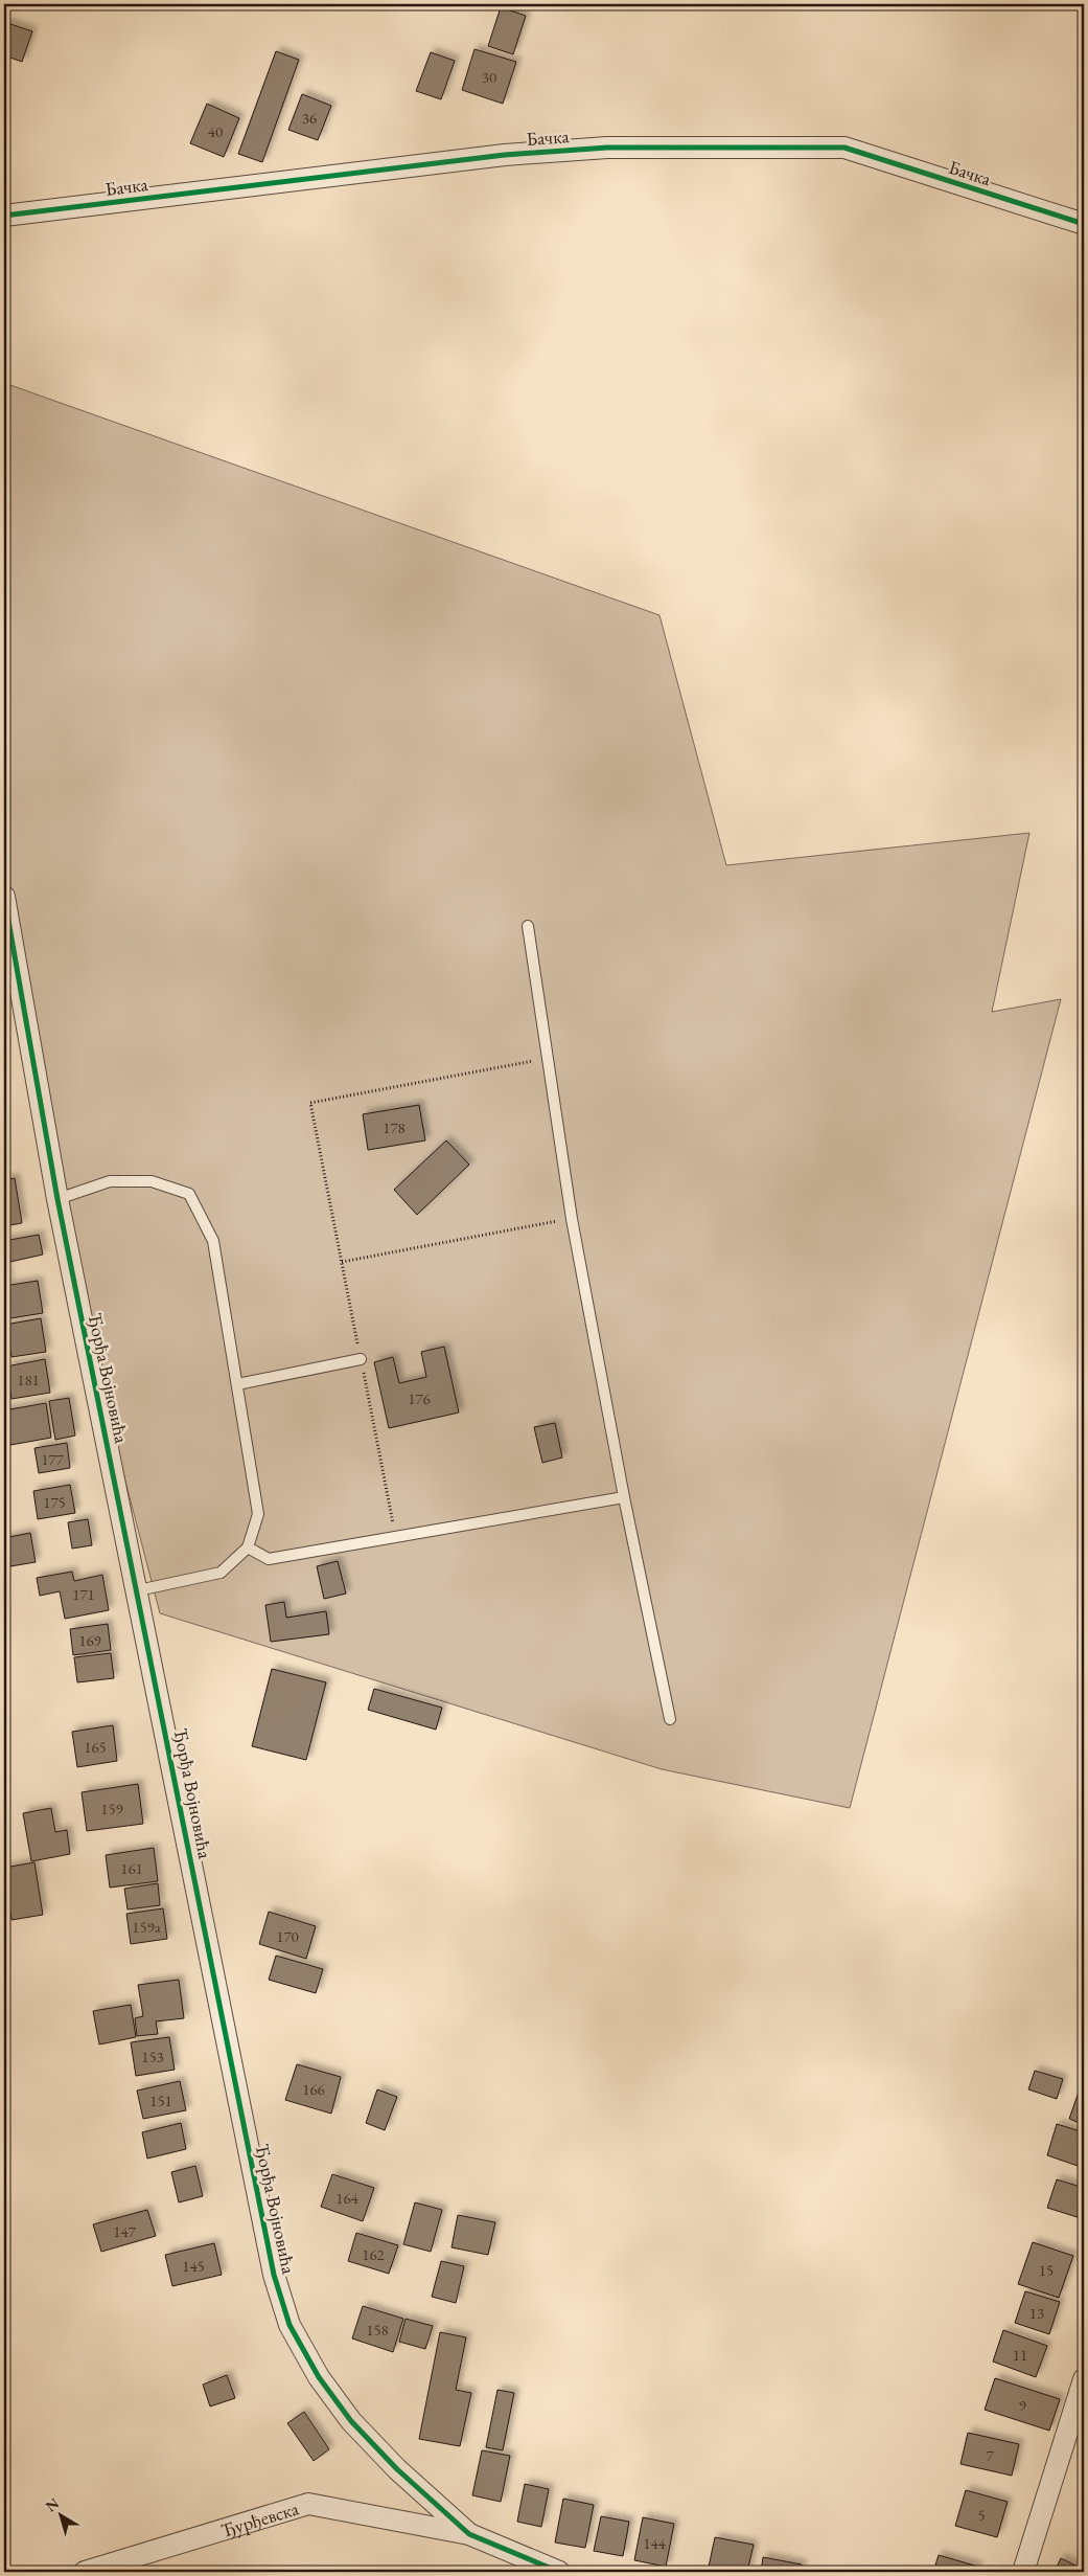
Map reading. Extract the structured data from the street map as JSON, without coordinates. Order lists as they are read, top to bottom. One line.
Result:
{"streets":{"street":["Бачка","Ђорђа Војновића","Ђурђевска"]},"crossings":[["Ђорђа Војновића","Ђурђевска"]],"house_numbers":["30","36","40","178","181","176","177","175","171","169","165","159","161","159a","170","153","166","151","164","147","162","145","15","13","158","11","9","7","5","144"],"north":"top left"}
